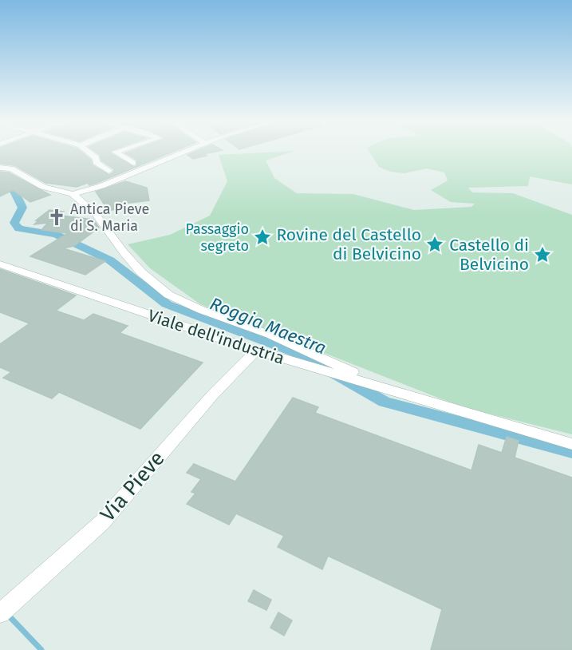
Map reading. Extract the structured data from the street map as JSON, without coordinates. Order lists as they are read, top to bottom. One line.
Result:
{"streets":{"street":["Viale dell'industria","Via Pieve"]},"crossings":[["Viale dell'industria","Via Pieve"]],"water":["Roggia Maestra"],"places":{"church":["Antica Pieve di S. Maria"],"place":["Passaggio segreto","Rovine del Castello di Belvicino","Castello di Belvicino"]}}
